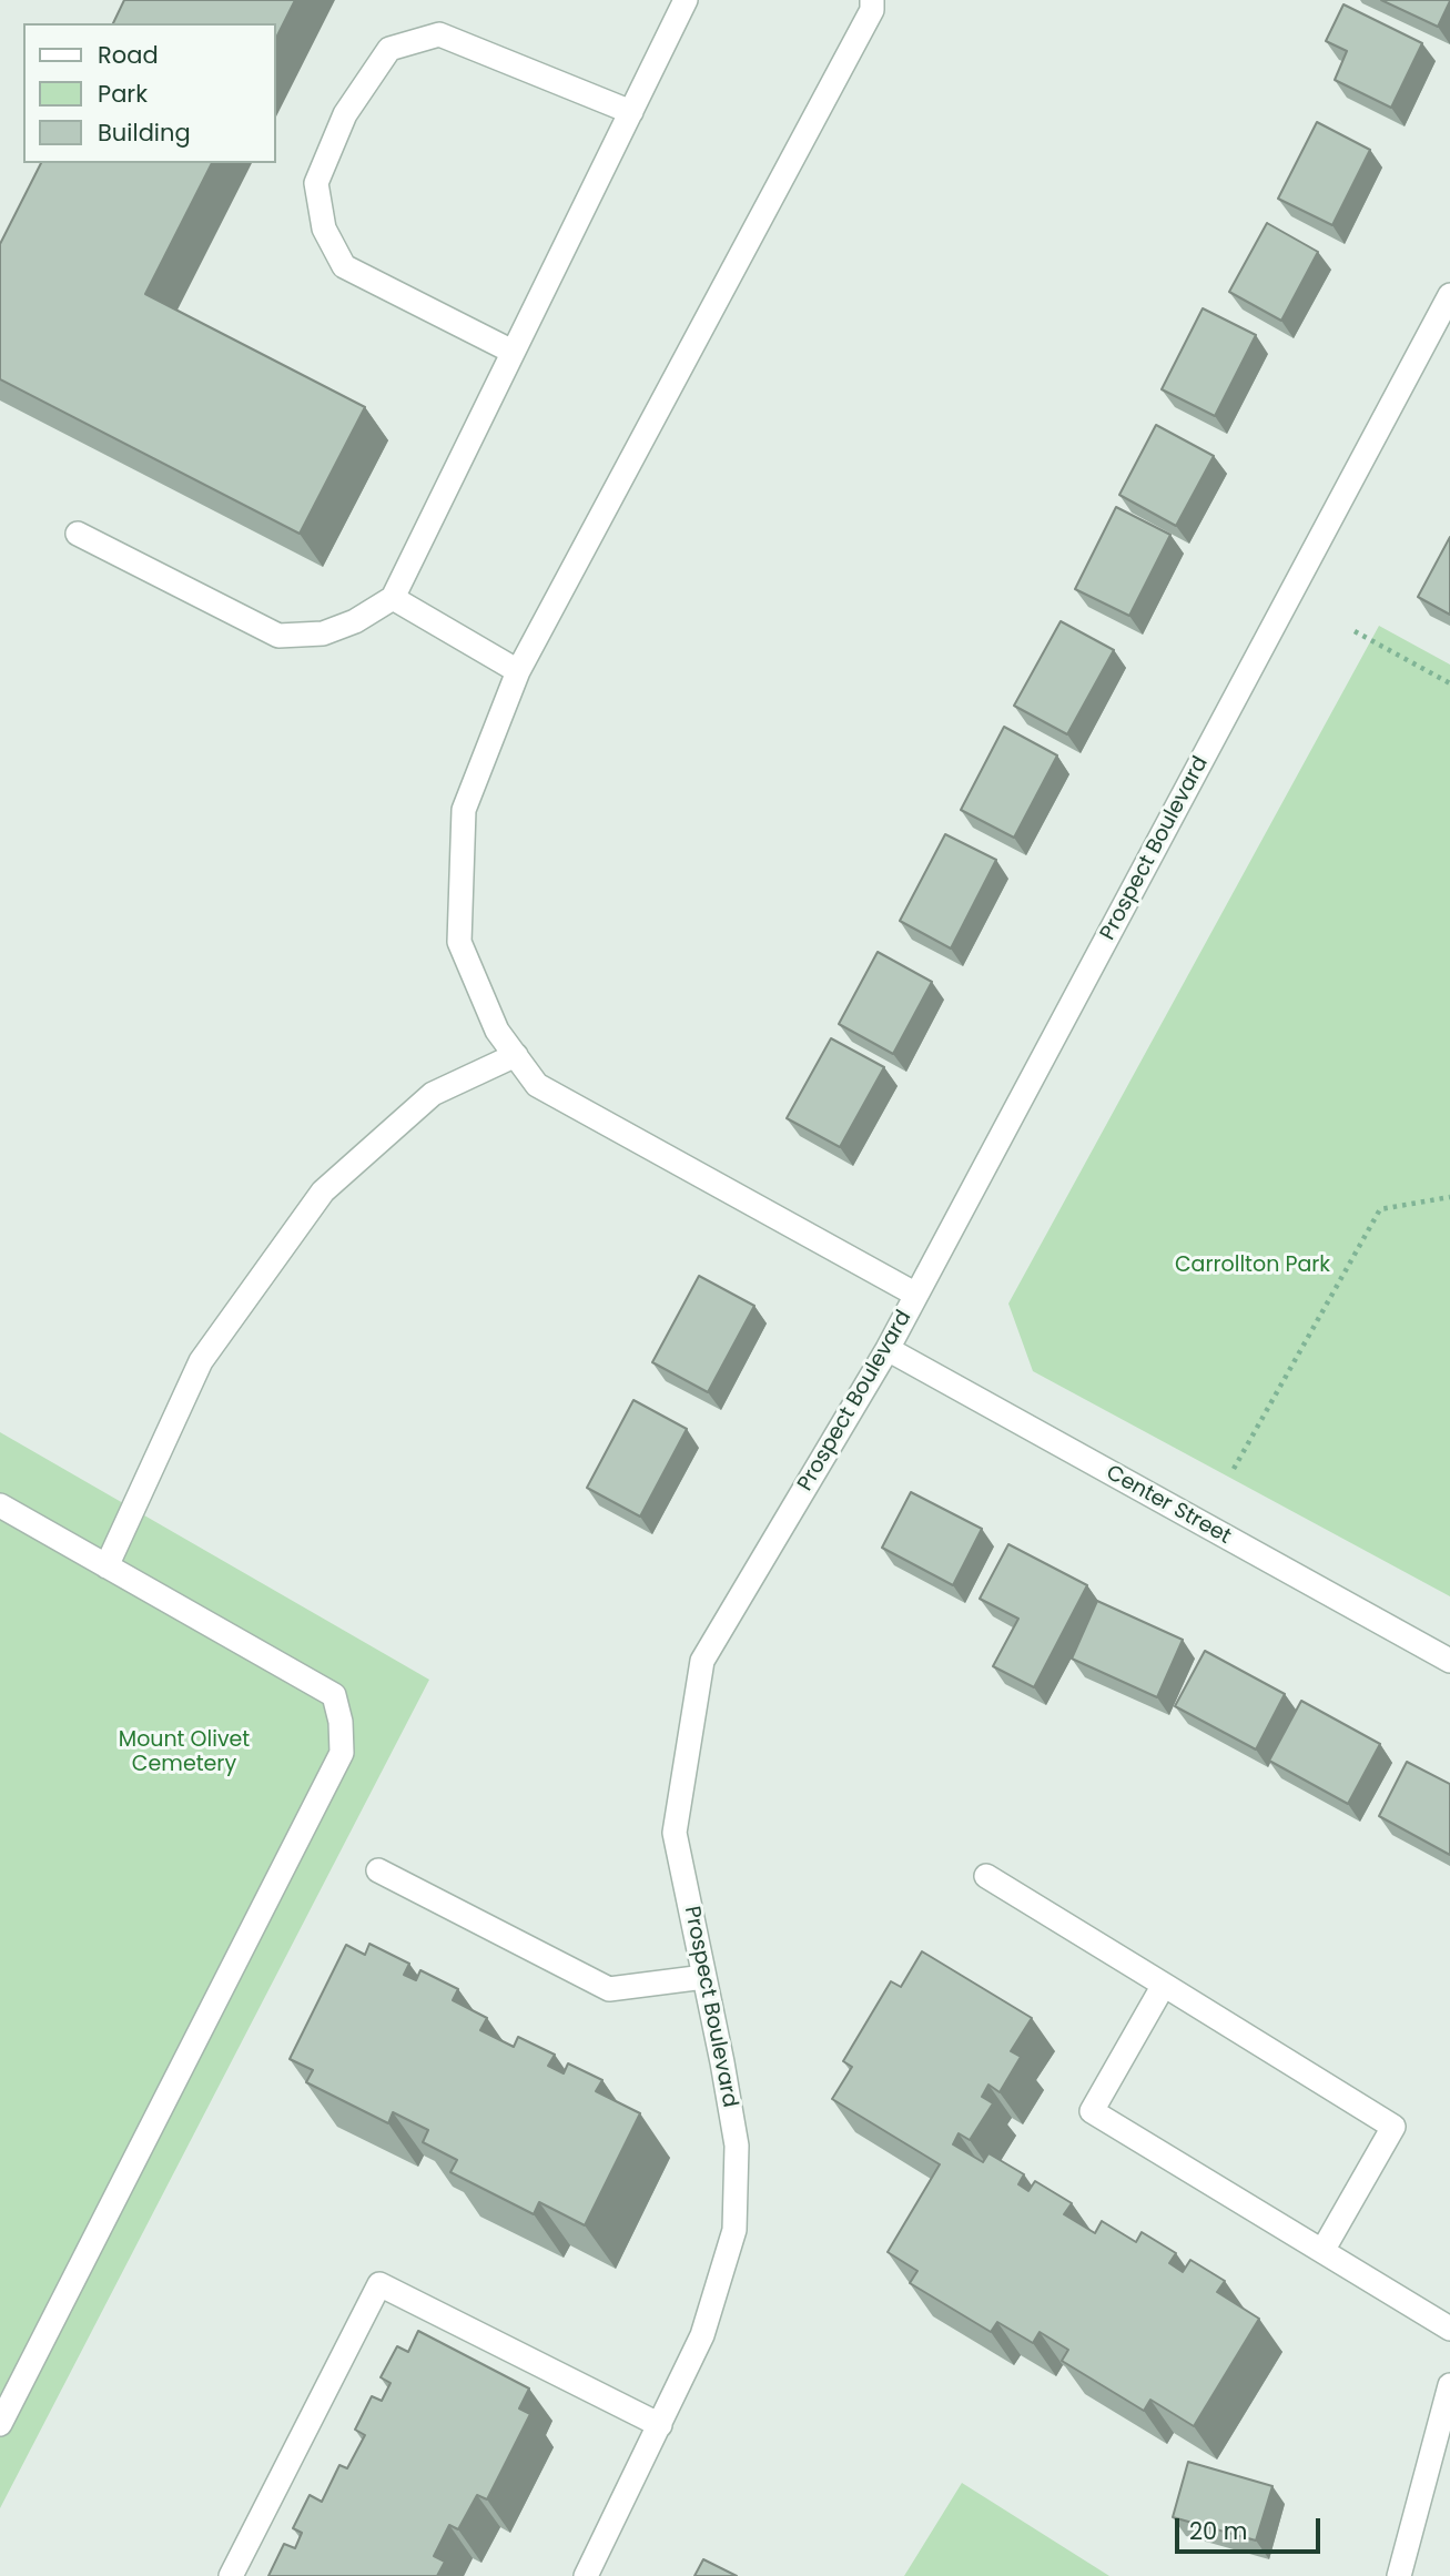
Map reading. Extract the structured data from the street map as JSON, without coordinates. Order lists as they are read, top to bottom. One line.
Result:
{"streets":{"street":["Prospect Boulevard","Center Street"]},"crossings":[["Prospect Boulevard","Center Street"]],"parks":["Carrollton Park","Mount Olivet Cemetery"],"legend":["Road","Park","Building"],"scale_bar":"20 m"}
